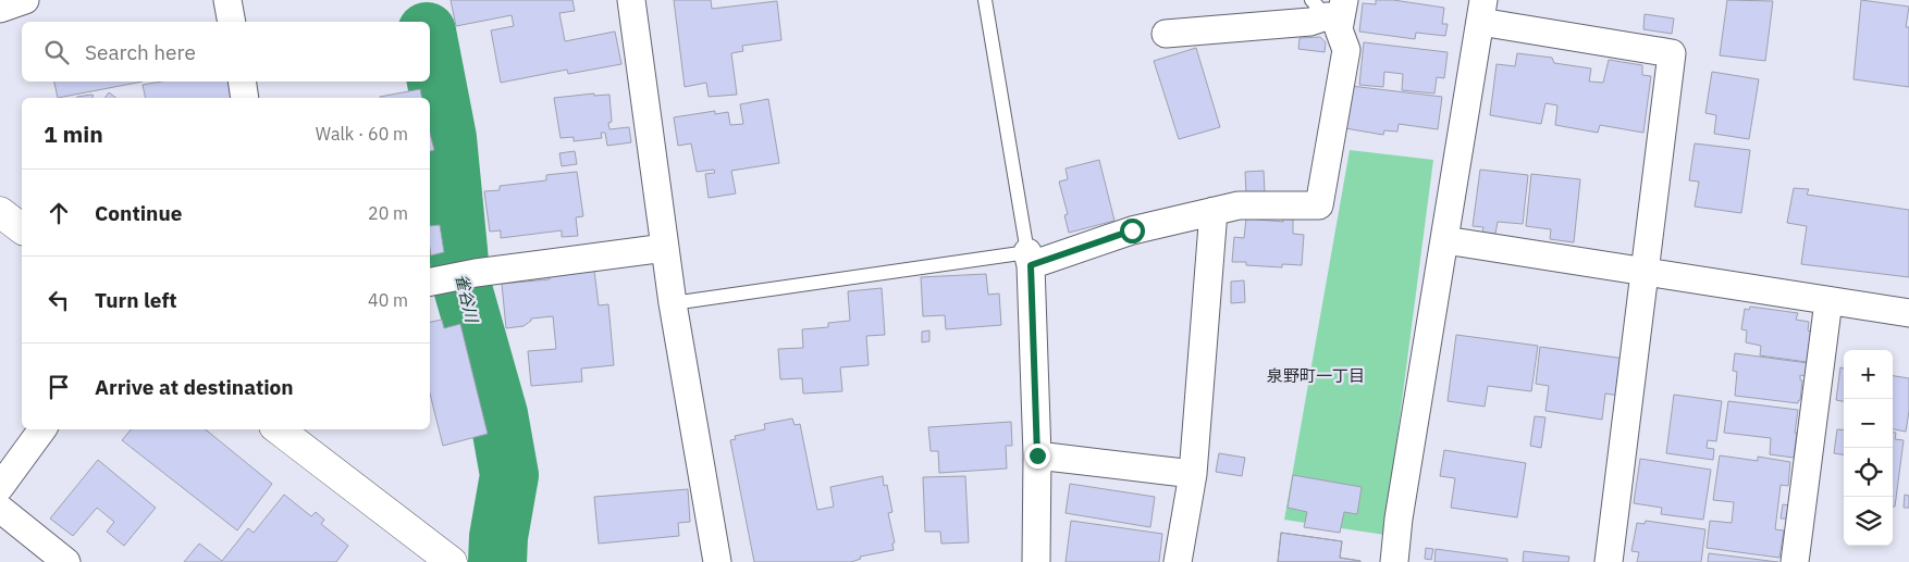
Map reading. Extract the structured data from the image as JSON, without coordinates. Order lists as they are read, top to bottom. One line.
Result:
{"districts":["泉野町一丁目"],"water":["雀谷川"],"page":{"search":"Search here","heading":["1 min","Walk · 60 m"],"list":[["Continue","20 m"],["Turn left","40 m"],"Arrive at destination"],"map_buttons":["+","−"]}}
